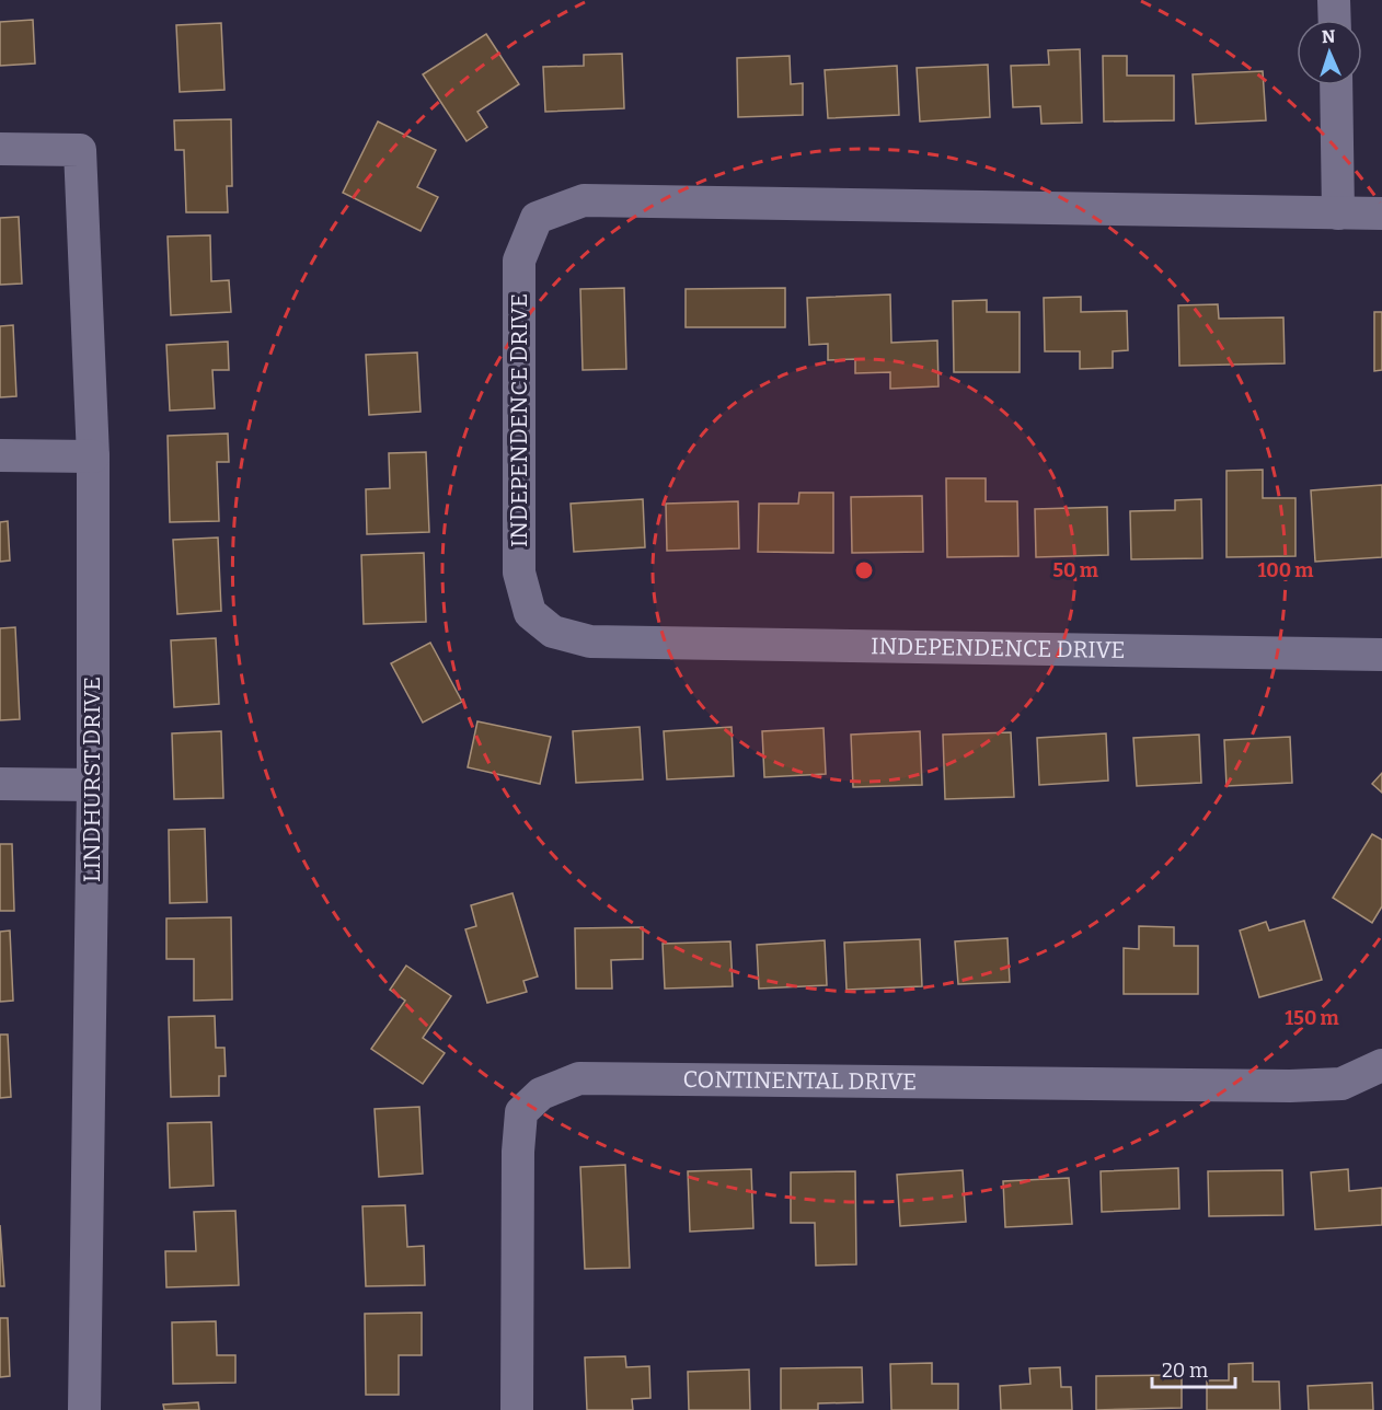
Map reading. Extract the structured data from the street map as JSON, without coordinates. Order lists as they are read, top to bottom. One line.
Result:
{"streets":{"street":["INDEPENDENCE DRIVE","LINDHURST DRIVE","CONTINENTAL DRIVE"]},"scale_bar":"20 m","north":"top","rings":["50 m","100 m","150 m"]}
